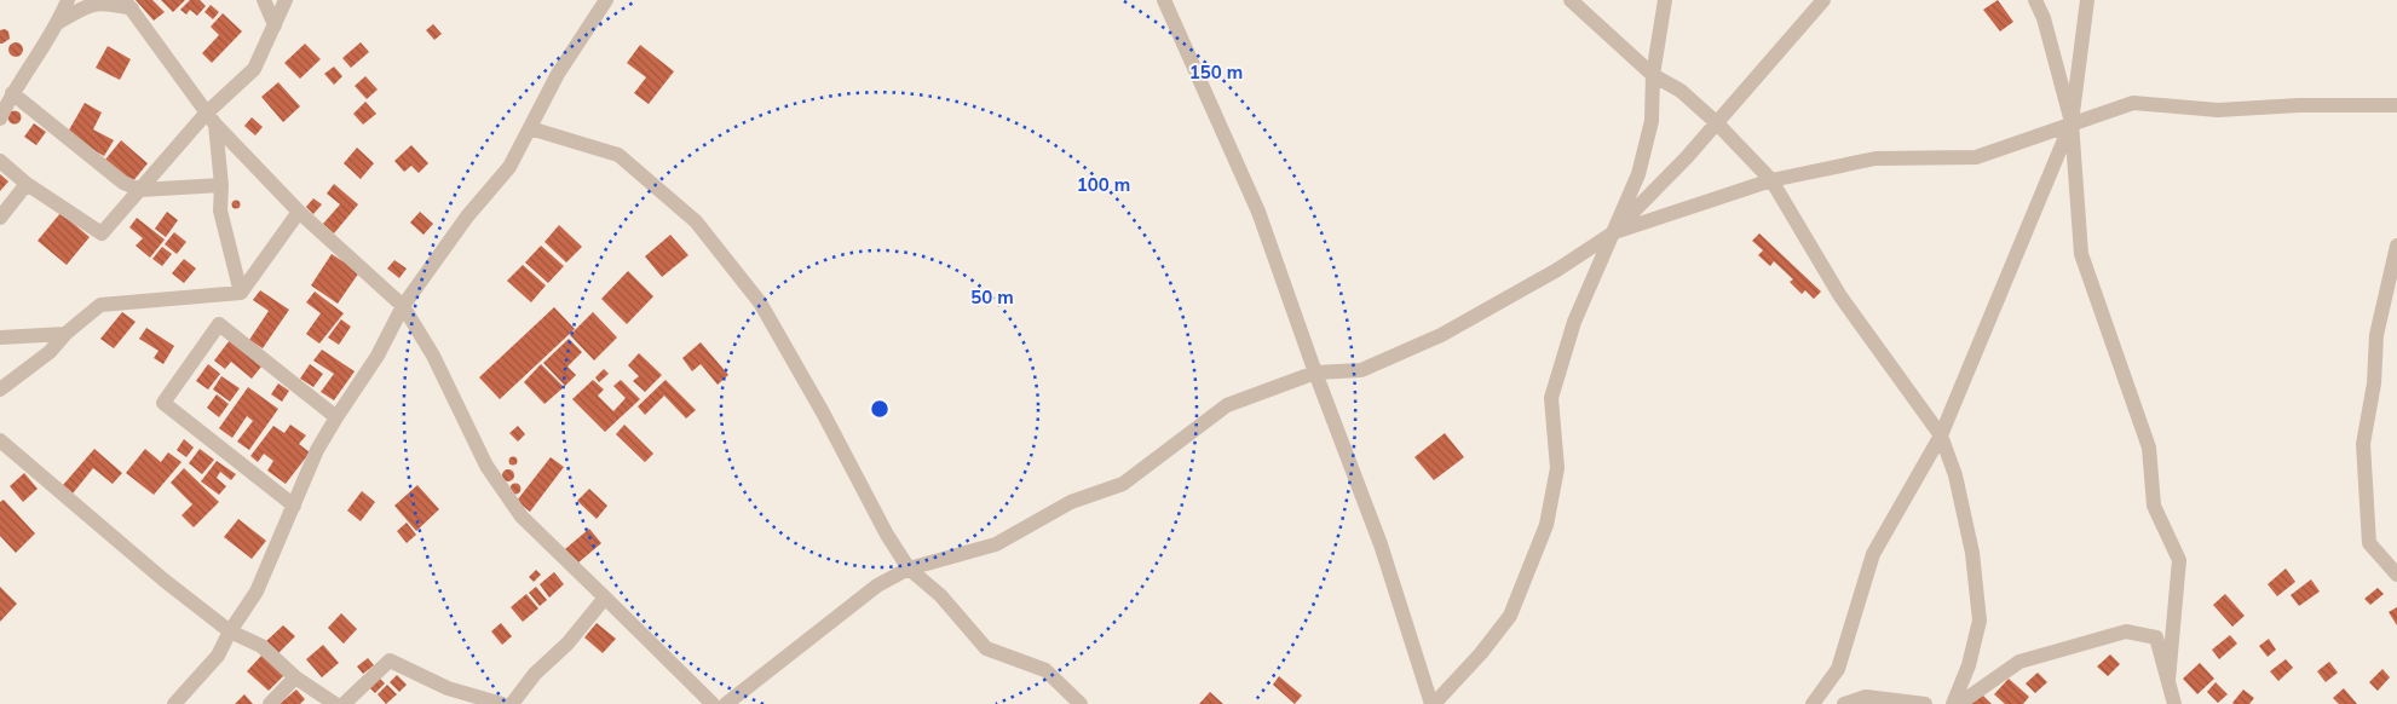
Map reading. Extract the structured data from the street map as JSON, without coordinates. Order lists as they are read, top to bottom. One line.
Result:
{"rings":["150 m","100 m","50 m"]}
